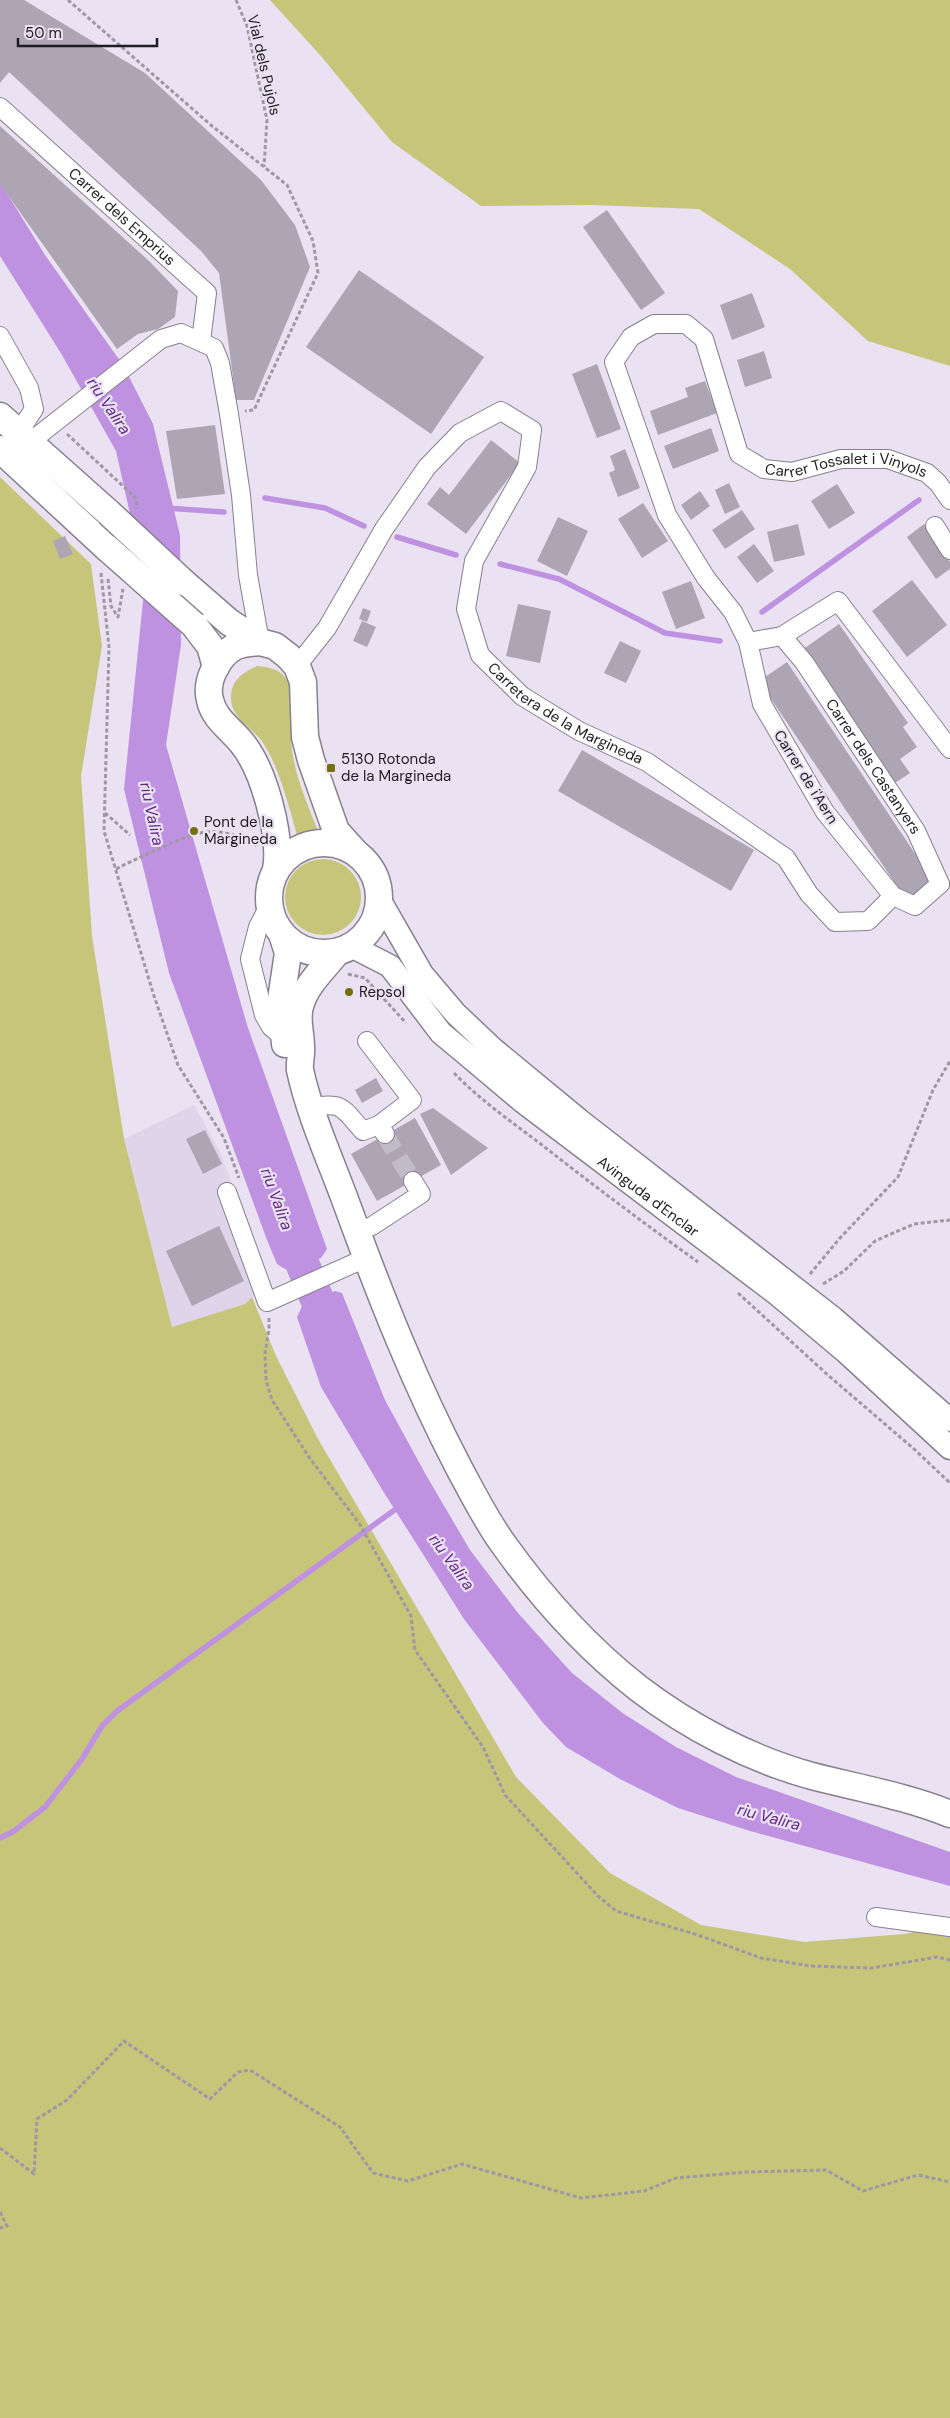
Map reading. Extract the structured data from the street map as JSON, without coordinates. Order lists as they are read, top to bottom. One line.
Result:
{"streets":{"main road":["Avinguda d'Enclar"],"street":["Carrer dels Emprius","Carrer Tossalet i Vinyols","Carretera de la Margineda","Carrer dels Castanyers","Carrer de i'Aern"],"path":["Vial dels Pujols"]},"crossings":[["Carrer Tossalet i Vinyols","Carrer de i'Aern"],["Carretera de la Margineda","Carrer dels Castanyers"],["Carretera de la Margineda","Carrer de i'Aern"],["Carrer dels Castanyers","Carrer de i'Aern"]],"water":["riu Valira"],"places":{"transit":["5130 Rotonda de la Margineda"],"other":["Pont de la Margineda","Repsol"]},"scale_bar":"50 m"}
